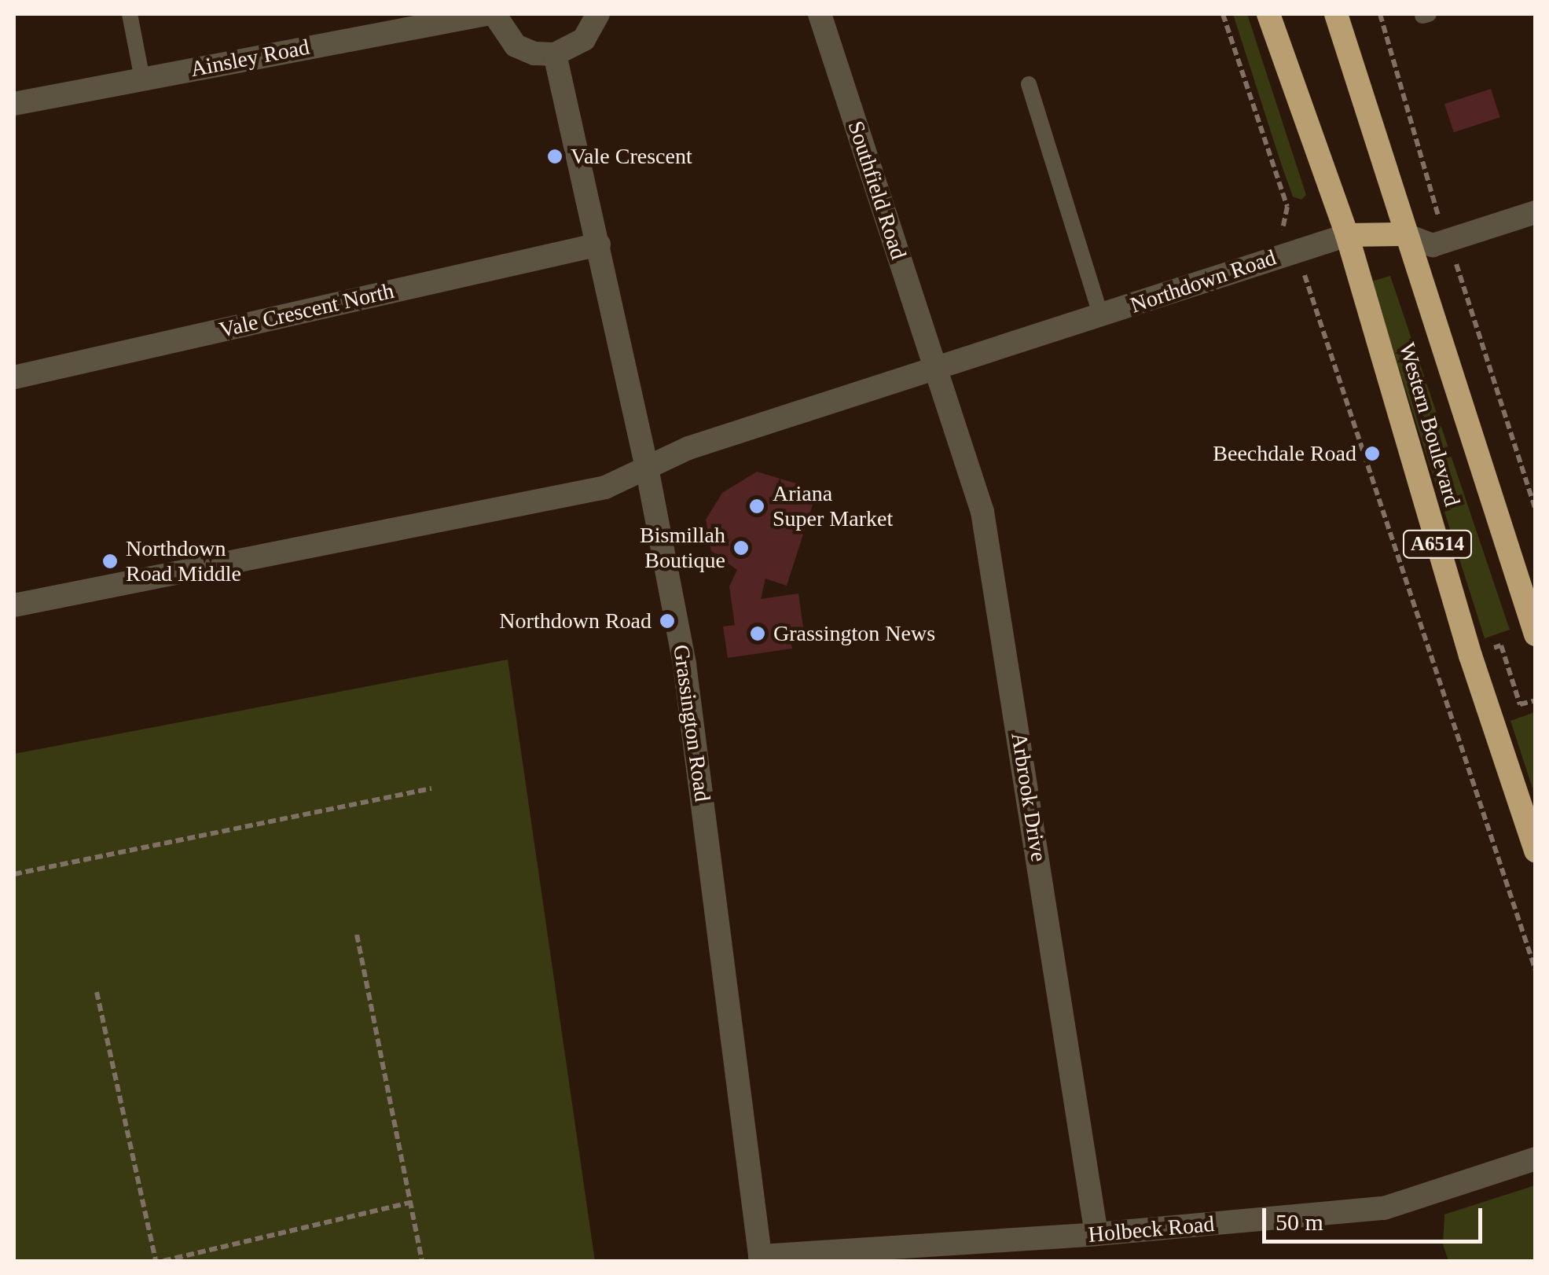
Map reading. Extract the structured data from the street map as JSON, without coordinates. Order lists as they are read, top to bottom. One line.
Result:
{"streets":{"highway":["Western Boulevard","A6514"],"street":["Ainsley Road","Southfield Road","Northdown Road","Vale Crescent North","Grassington Road","Arbrook Drive","Holbeck Road"]},"crossings":[["Southfield Road","Northdown Road"],["Southfield Road","Arbrook Drive"],["Northdown Road","Western Boulevard"],["Northdown Road","Grassington Road"],["Northdown Road","Arbrook Drive"],["Vale Crescent North","Grassington Road"],["Western Boulevard","A6514"],["Grassington Road","Holbeck Road"],["Arbrook Drive","Holbeck Road"]],"places":["Vale Crescent","Beechdale Road","Ariana Super Market","Bismillah Boutique","Northdown Road Middle","Northdown Road","Grassington News"],"scale_bar":"50 m"}
